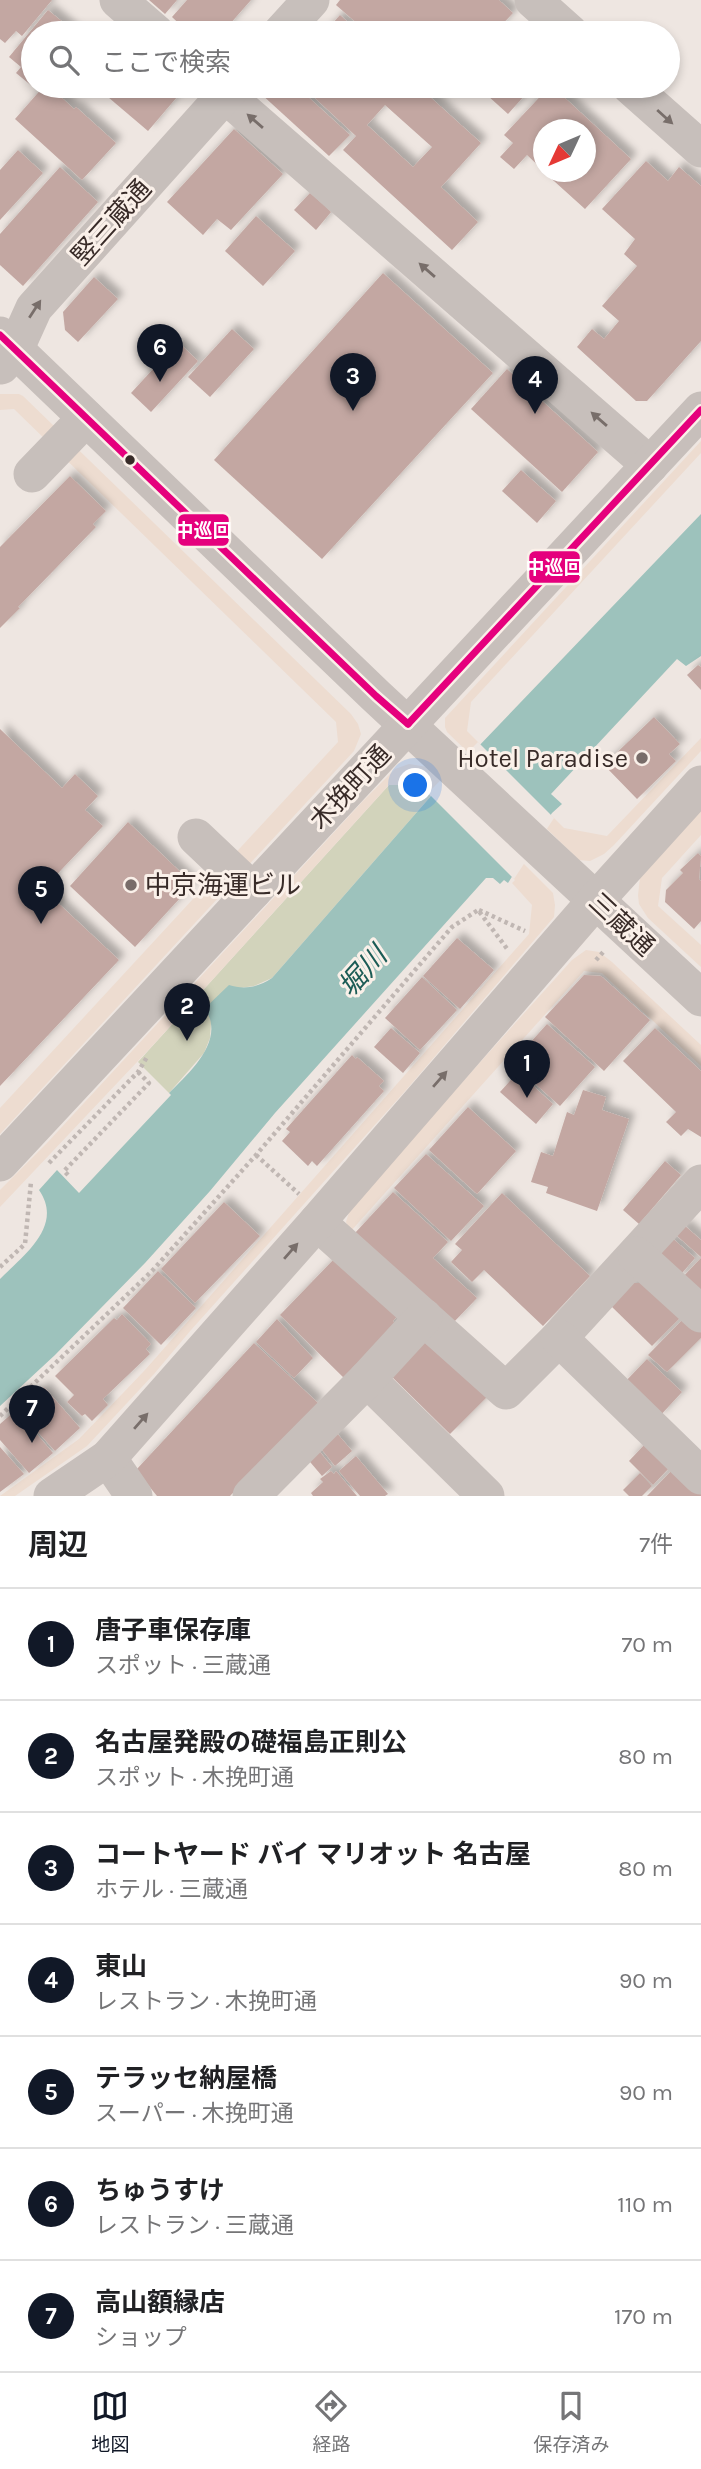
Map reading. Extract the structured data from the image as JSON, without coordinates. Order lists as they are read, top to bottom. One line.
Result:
{"streets":{"street":["竪三蔵通","木挽町通","三蔵通"]},"crossings":[["木挽町通","三蔵通"]],"one_way":["竪三蔵通"],"water":["堀川"],"places":["Hotel Paradise","中京海運ビル"],"lines":["transit line 中巡回"],"north":"bottom left","page":{"search":"ここで検索","pins":["6","3","4","5","2","1","7"],"heading":["周辺","7件"],"list":[{"mark":"1","name":"唐子車保存庫","note":"スポット · 三蔵通","value":"70 m"},{"mark":"2","name":"名古屋発殿の礎福島正則公","note":"スポット · 木挽町通","value":"80 m"},{"mark":"3","name":"コートヤード バイ マリオット 名古屋","note":"ホテル · 三蔵通","value":"80 m"},{"mark":"4","name":"東山","note":"レストラン · 木挽町通","value":"90 m"},{"mark":"5","name":"テラッセ納屋橋","note":"スーパー · 木挽町通","value":"90 m"},{"mark":"6","name":"ちゅうすけ","note":"レストラン · 三蔵通","value":"110 m"},{"mark":"7","name":"高山額縁店","note":"ショップ","value":"170 m"}],"nav":["地図","経路","保存済み"]}}
